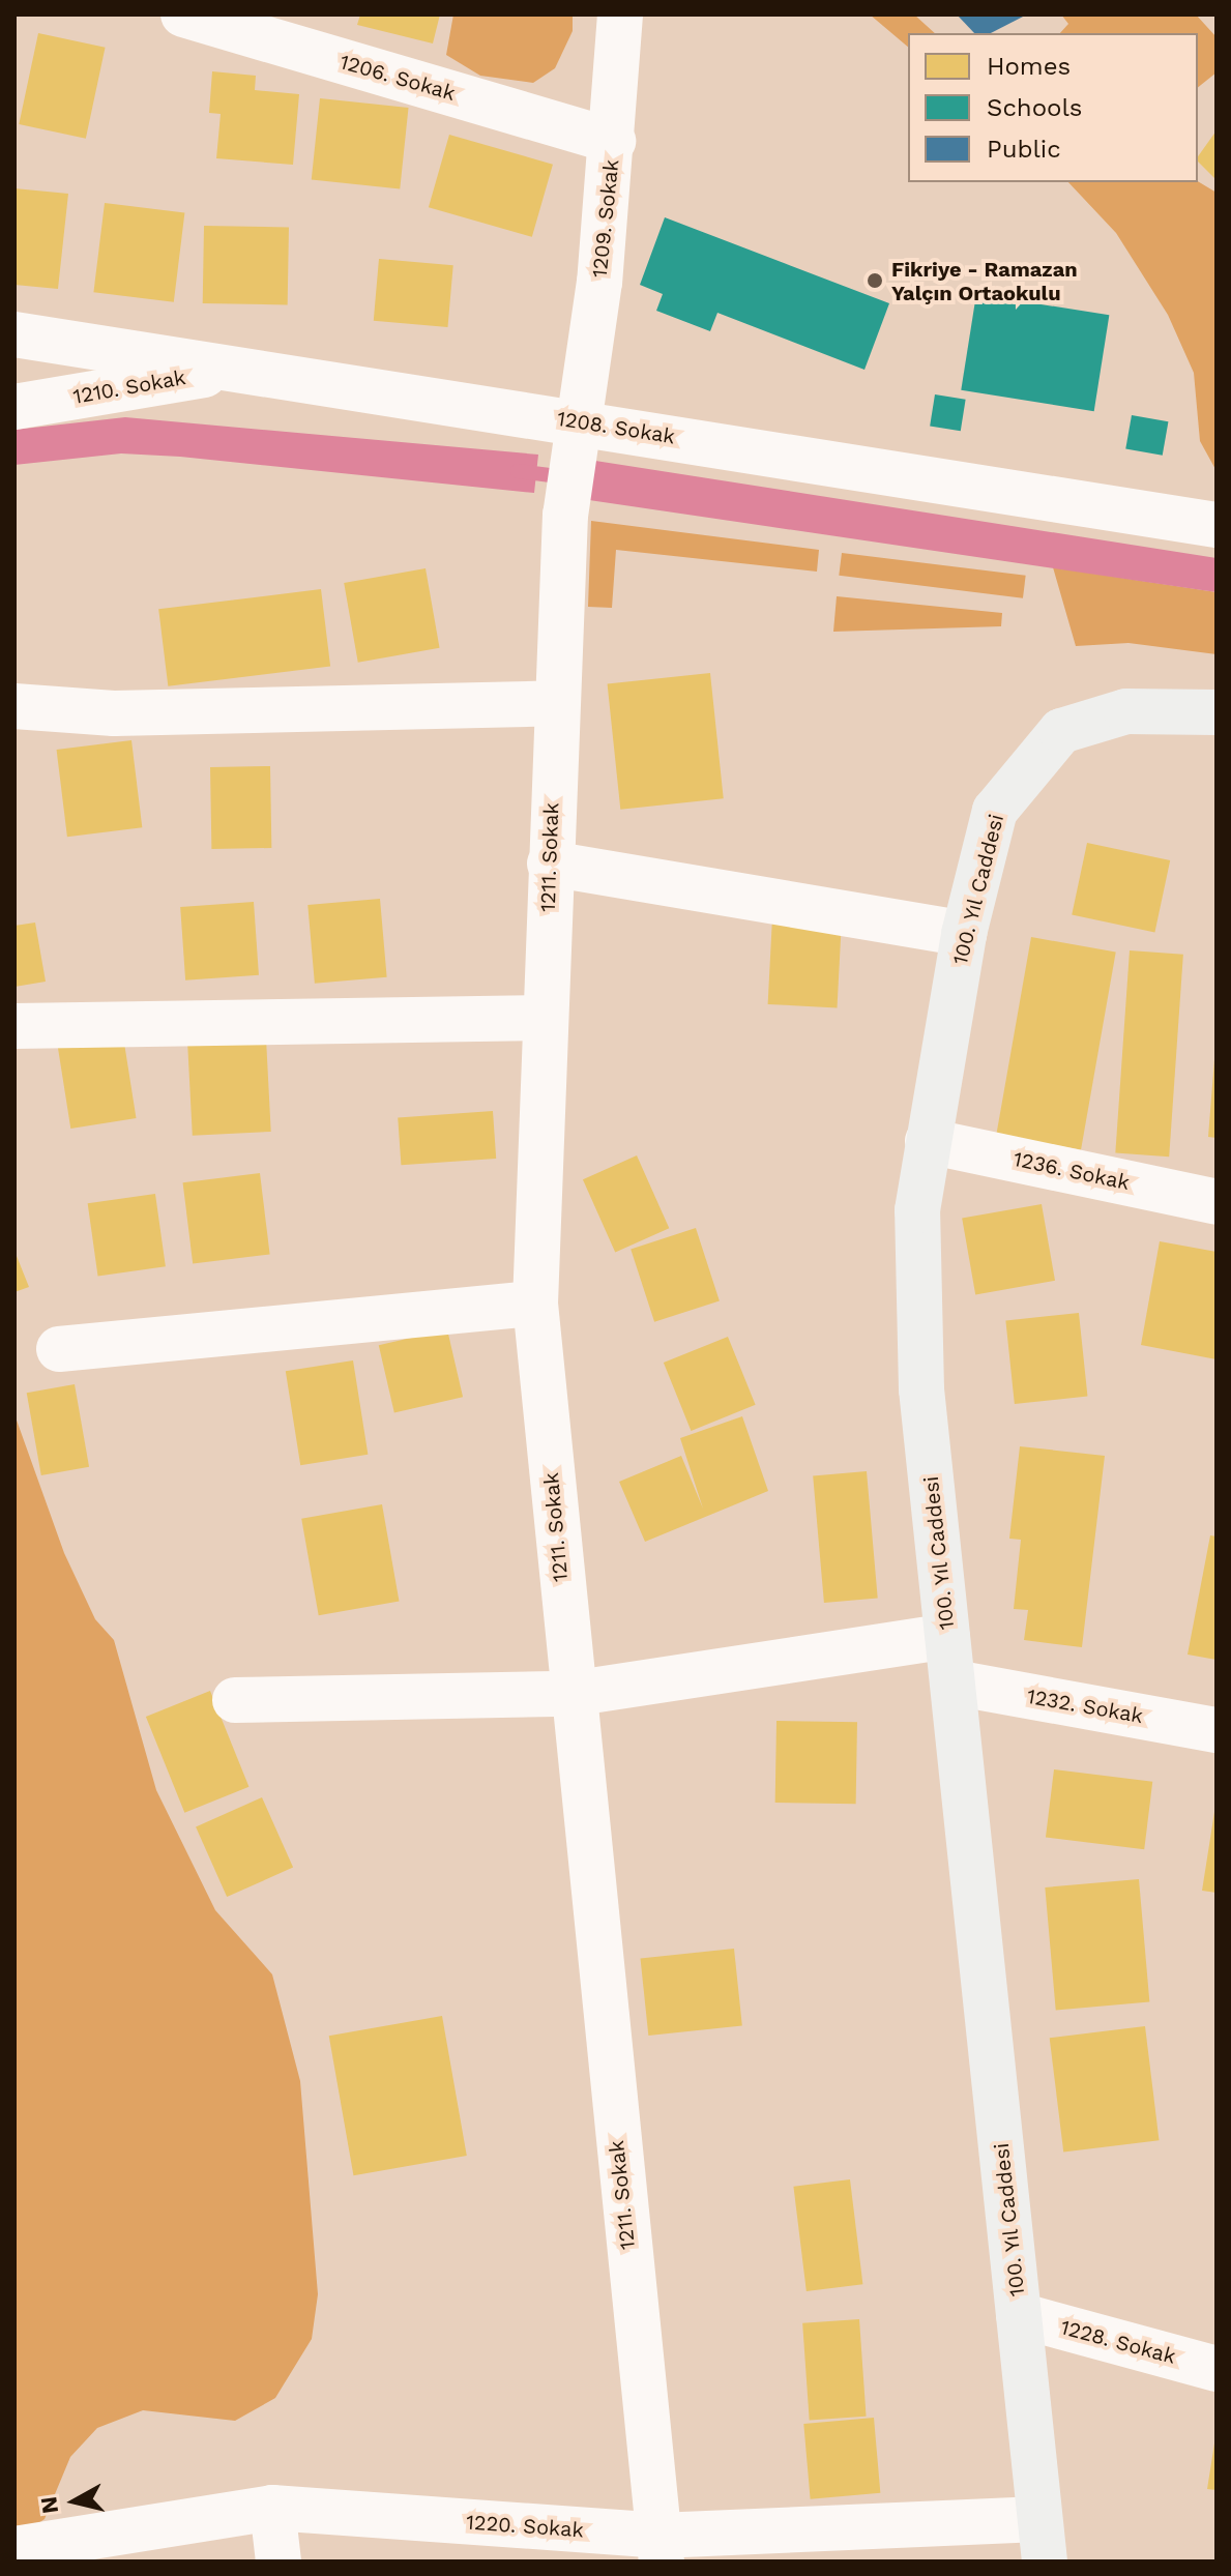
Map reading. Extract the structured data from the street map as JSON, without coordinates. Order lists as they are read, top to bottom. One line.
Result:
{"streets":{"street":["1206. Sokak","1209. Sokak","1210. Sokak","1208. Sokak","1211. Sokak","100. Yıl Caddesi","1236. Sokak","1232. Sokak","1228. Sokak","1220. Sokak"]},"crossings":[["1206. Sokak","1209. Sokak"],["1209. Sokak","1208. Sokak"],["1209. Sokak","1211. Sokak"],["1210. Sokak","1208. Sokak"],["1211. Sokak","1220. Sokak"],["100. Yıl Caddesi","1236. Sokak"],["100. Yıl Caddesi","1232. Sokak"],["100. Yıl Caddesi","1228. Sokak"],["100. Yıl Caddesi","1220. Sokak"]],"places":["Fikriye - Ramazan Yalçın Ortaokulu"],"legend":["Homes","Schools","Public"],"north":"left"}
